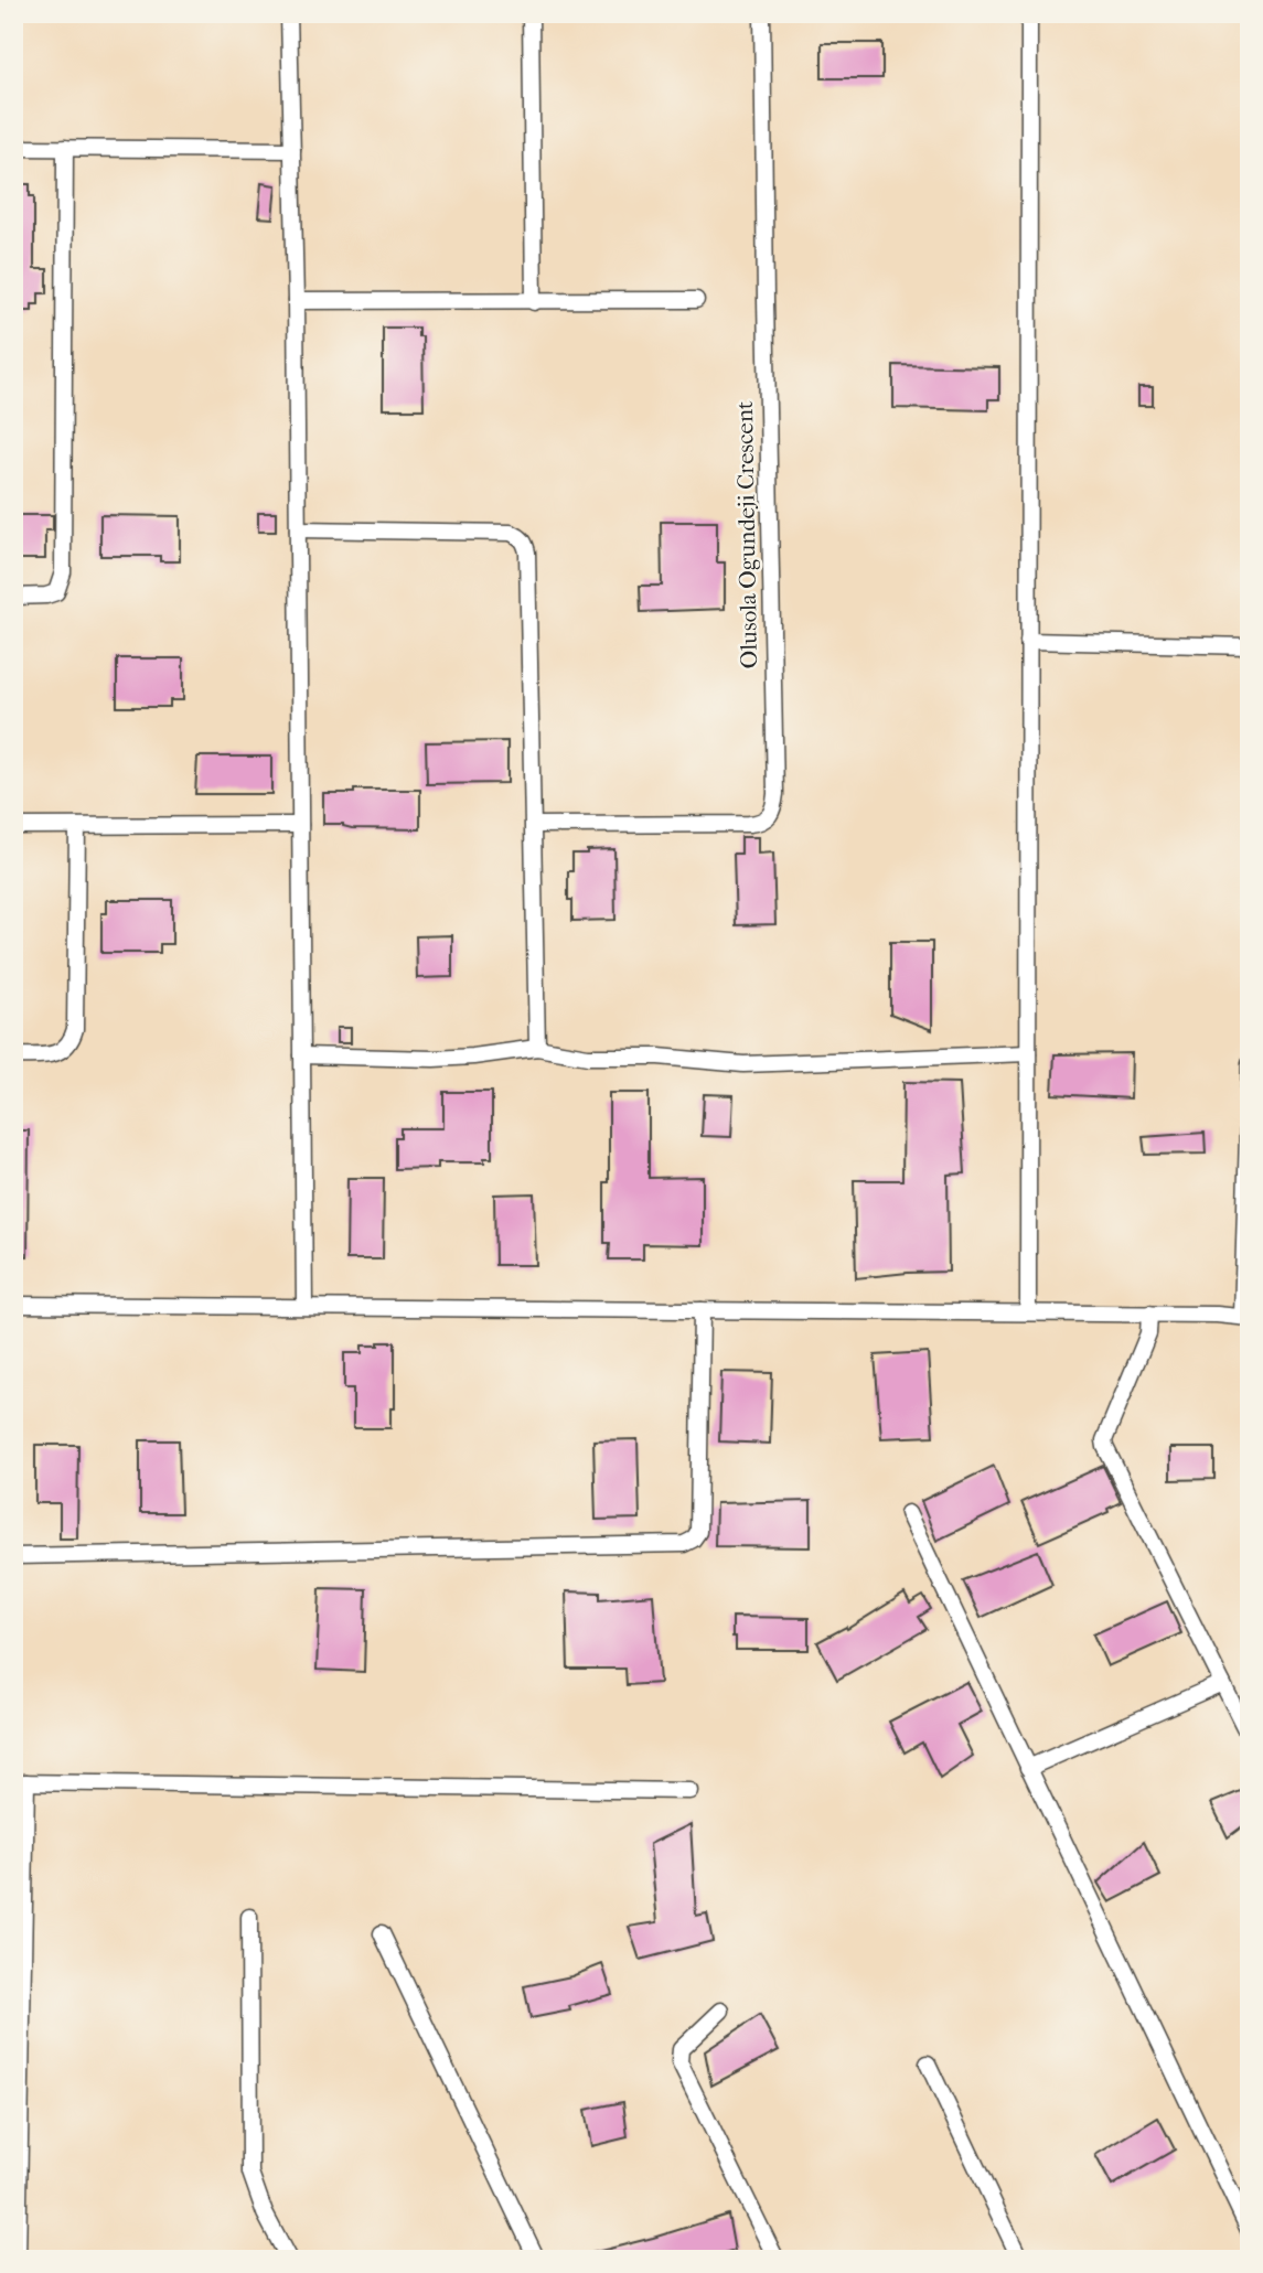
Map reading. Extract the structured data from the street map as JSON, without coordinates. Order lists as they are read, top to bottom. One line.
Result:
{"streets":{"street":["Olusola Ogundeji Crescent"]}}
